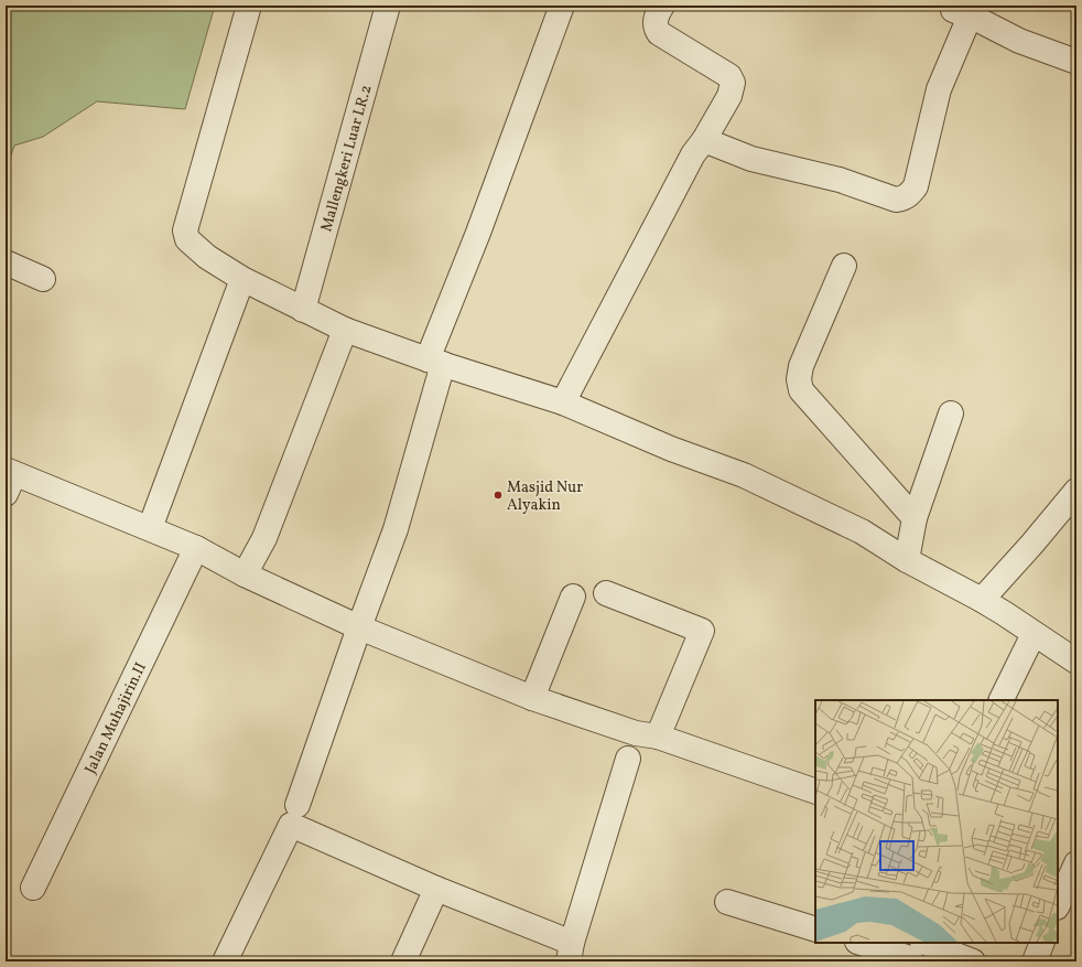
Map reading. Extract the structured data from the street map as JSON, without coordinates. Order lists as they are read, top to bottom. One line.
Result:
{"streets":{"street":["Mallengkeri Luar LR.2","Jalan Muhajirin.II"]},"places":["Masjid Nur Alyakin"]}
